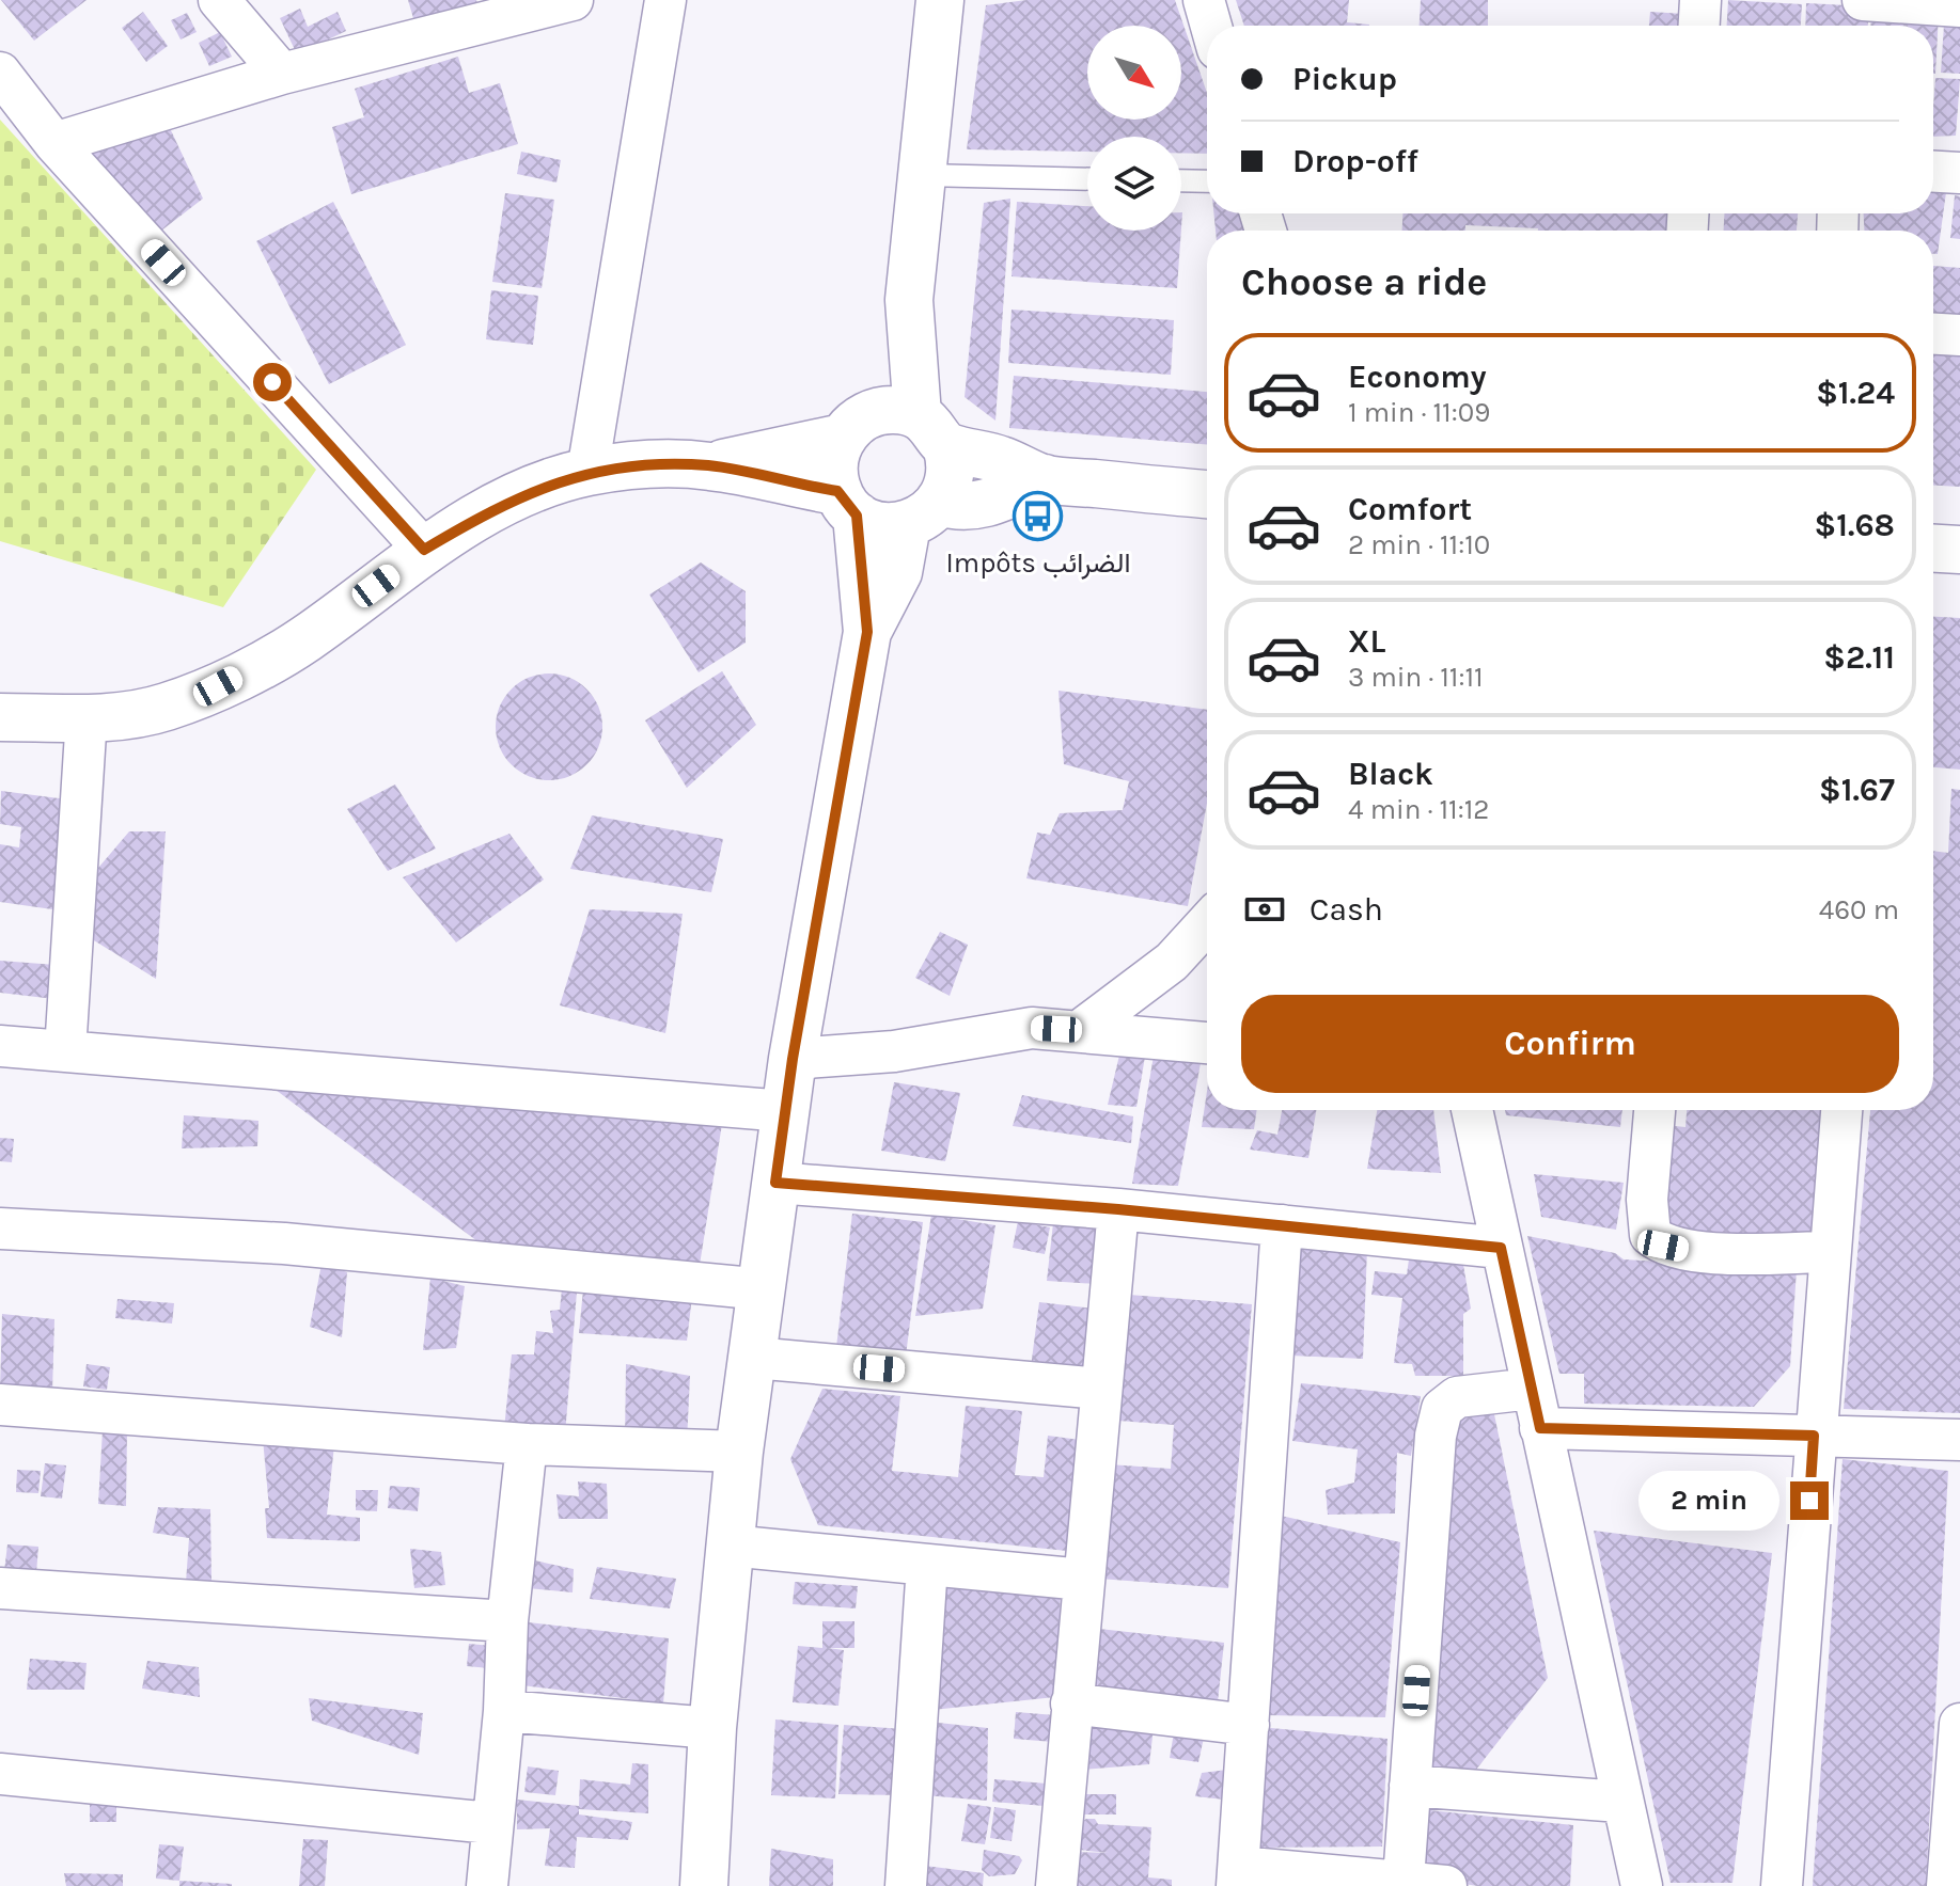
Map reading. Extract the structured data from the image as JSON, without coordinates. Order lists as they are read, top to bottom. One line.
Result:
{"places":{"bus stop":["Impôts الضرائب"]},"north":"bottom right","page":{"banner":["Pickup","Drop-off"],"heading":"Choose a ride","list":[{"name":"Economy","note":"1 min · 11:09","value":"$1.24"},{"name":"Comfort","note":"2 min · 11:10","value":"$1.68"},{"name":"XL","note":"3 min · 11:11","value":"$2.11"},{"name":"Black","note":"4 min · 11:12","value":"$1.67"}],"pay":["Cash","460 m"],"buttons":"Confirm","bubble":"2 min"}}
